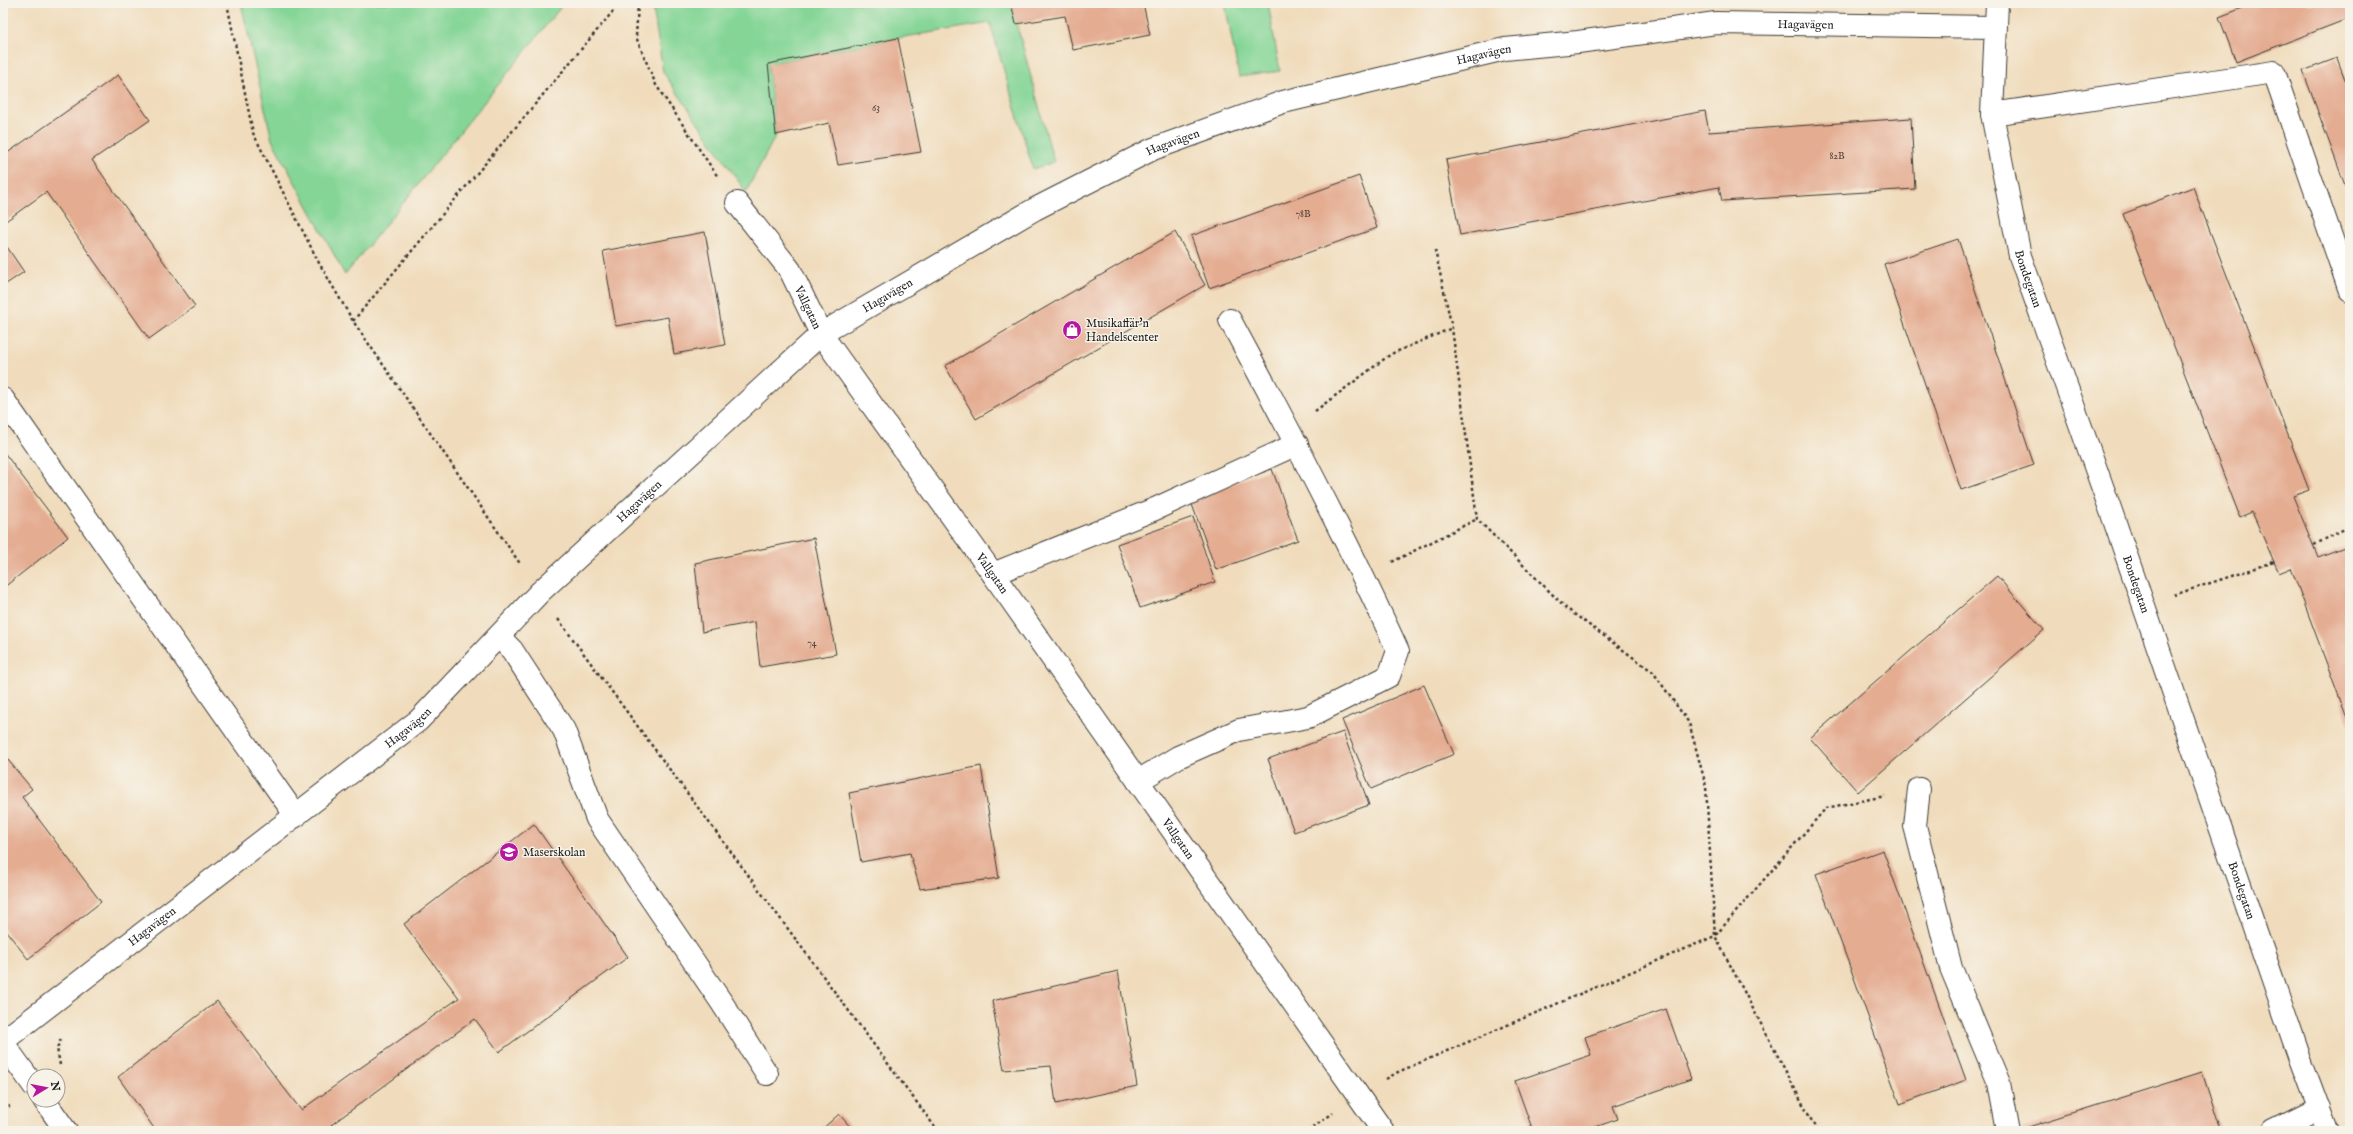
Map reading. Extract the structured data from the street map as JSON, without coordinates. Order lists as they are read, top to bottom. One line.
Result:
{"streets":{"street":["Hagavägen","Bondegatan","Vallgatan"]},"crossings":[["Hagavägen","Bondegatan"],["Hagavägen","Vallgatan"]],"places":{"shop":["Musikaffär'n Handelscenter"],"school or university":["Maserskolan"]},"house_numbers":["63","82B","78B","74"],"north":"right"}
